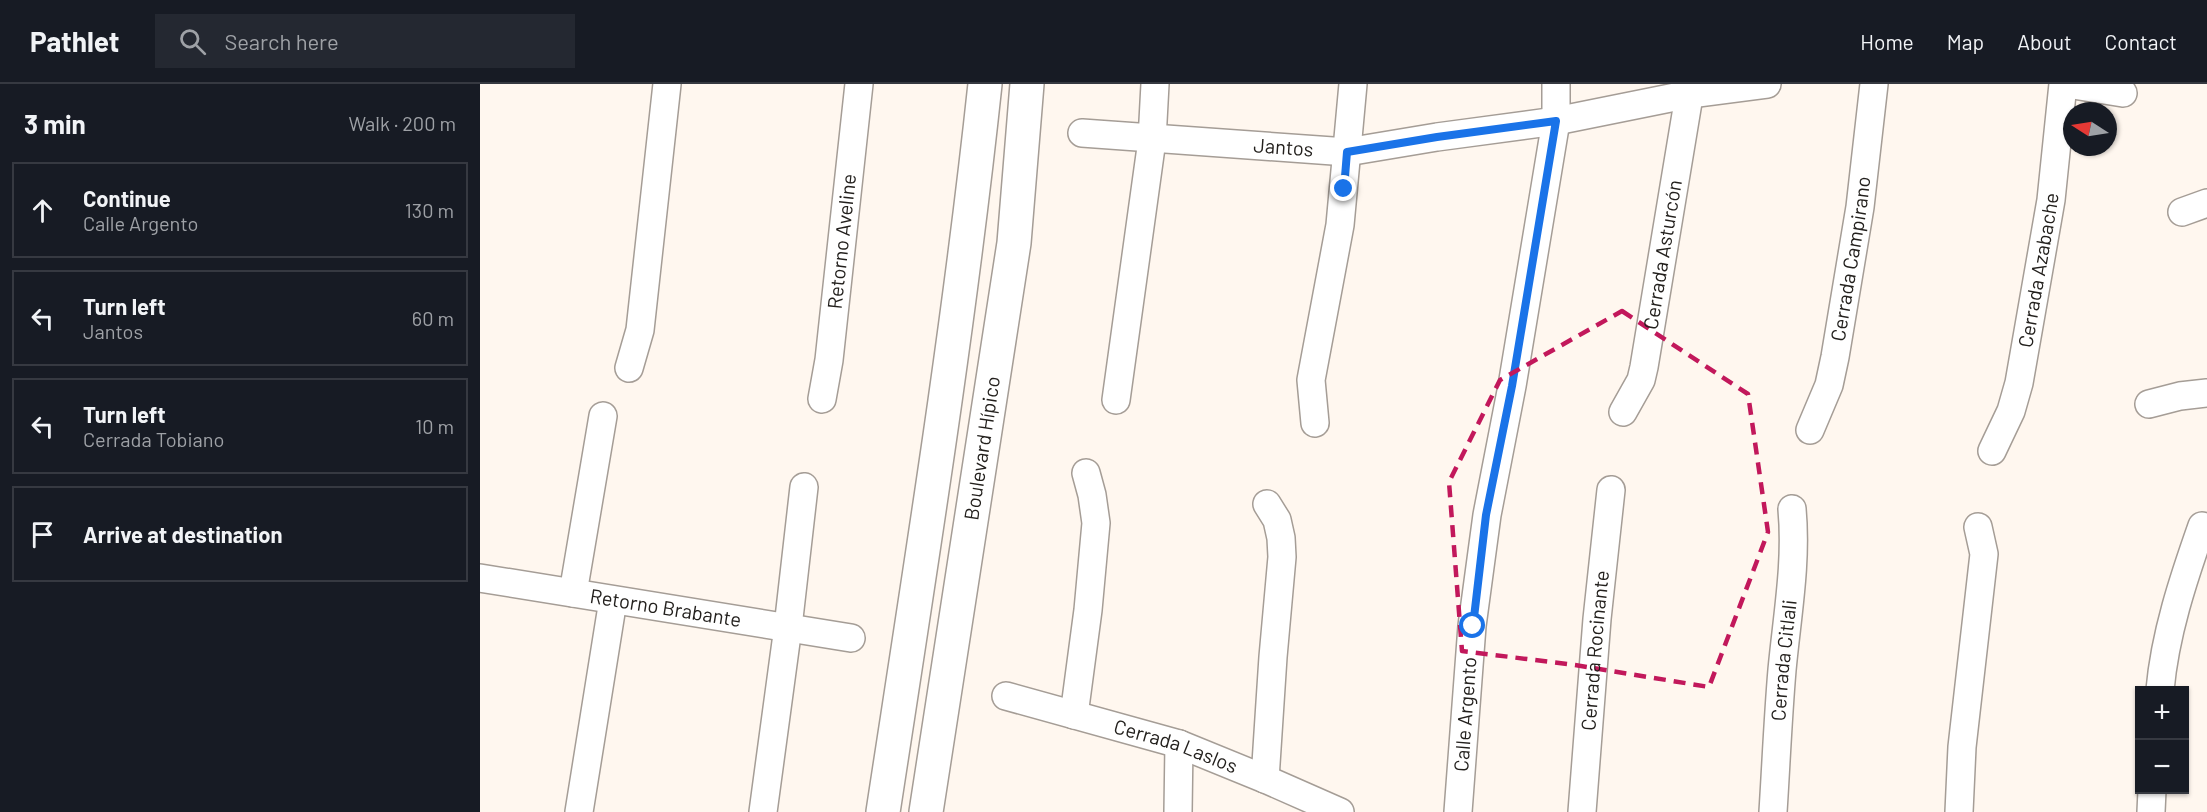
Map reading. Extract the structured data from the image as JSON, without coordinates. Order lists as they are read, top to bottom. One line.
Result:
{"streets":{"street":["Jantos","Retorno Aveline","Cerrada Asturcón","Cerrada Campirano","Cerrada Azabache","Boulevard Hípico","Retorno Brabante","Cerrada Rocinante","Cerrada Citlali","Calle Argento","Cerrada Laslos"]},"crossings":[["Jantos","Cerrada Asturcón"],["Jantos","Calle Argento"]],"north":"left","page":{"header":"Pathlet","search":"Search here","nav":["Home","Map","About","Contact"],"heading":["3 min","Walk · 200 m"],"list":[["Continue","Calle Argento","130 m"],["Turn left","Jantos","60 m"],["Turn left","Cerrada Tobiano","10 m"],"Arrive at destination"],"map_buttons":["+","−"]}}
